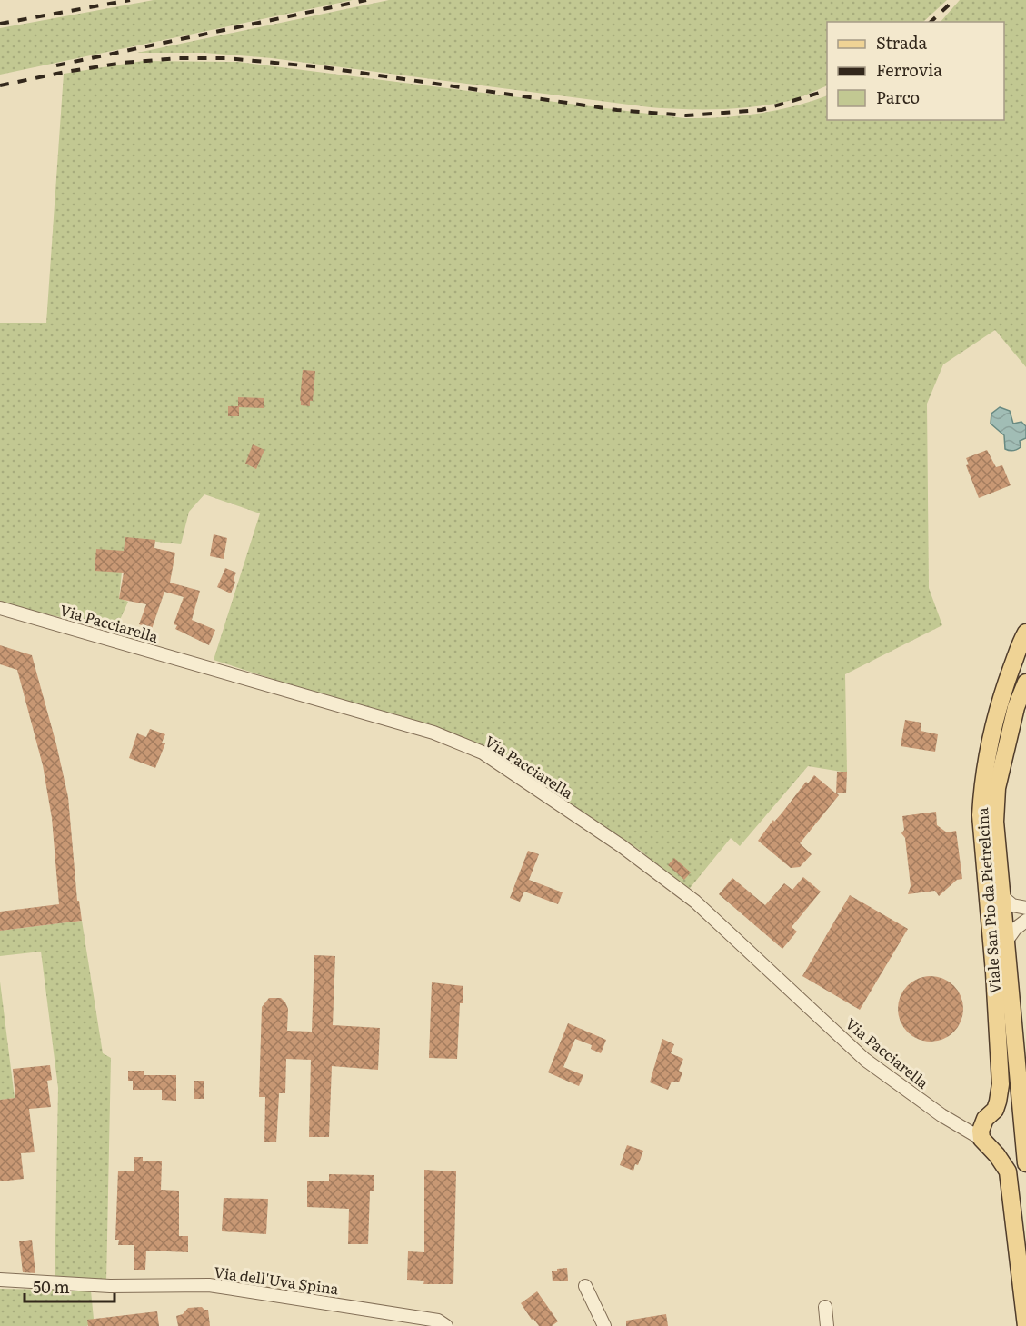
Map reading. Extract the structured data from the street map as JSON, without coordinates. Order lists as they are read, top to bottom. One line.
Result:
{"streets":{"main road":["Viale San Pio da Pietrelcina"],"street":["Via Pacciarella","Via dell'Uva Spina"]},"crossings":[["Via Pacciarella","Viale San Pio da Pietrelcina"]],"legend":["Strada","Ferrovia","Parco"],"scale_bar":"50 m"}
